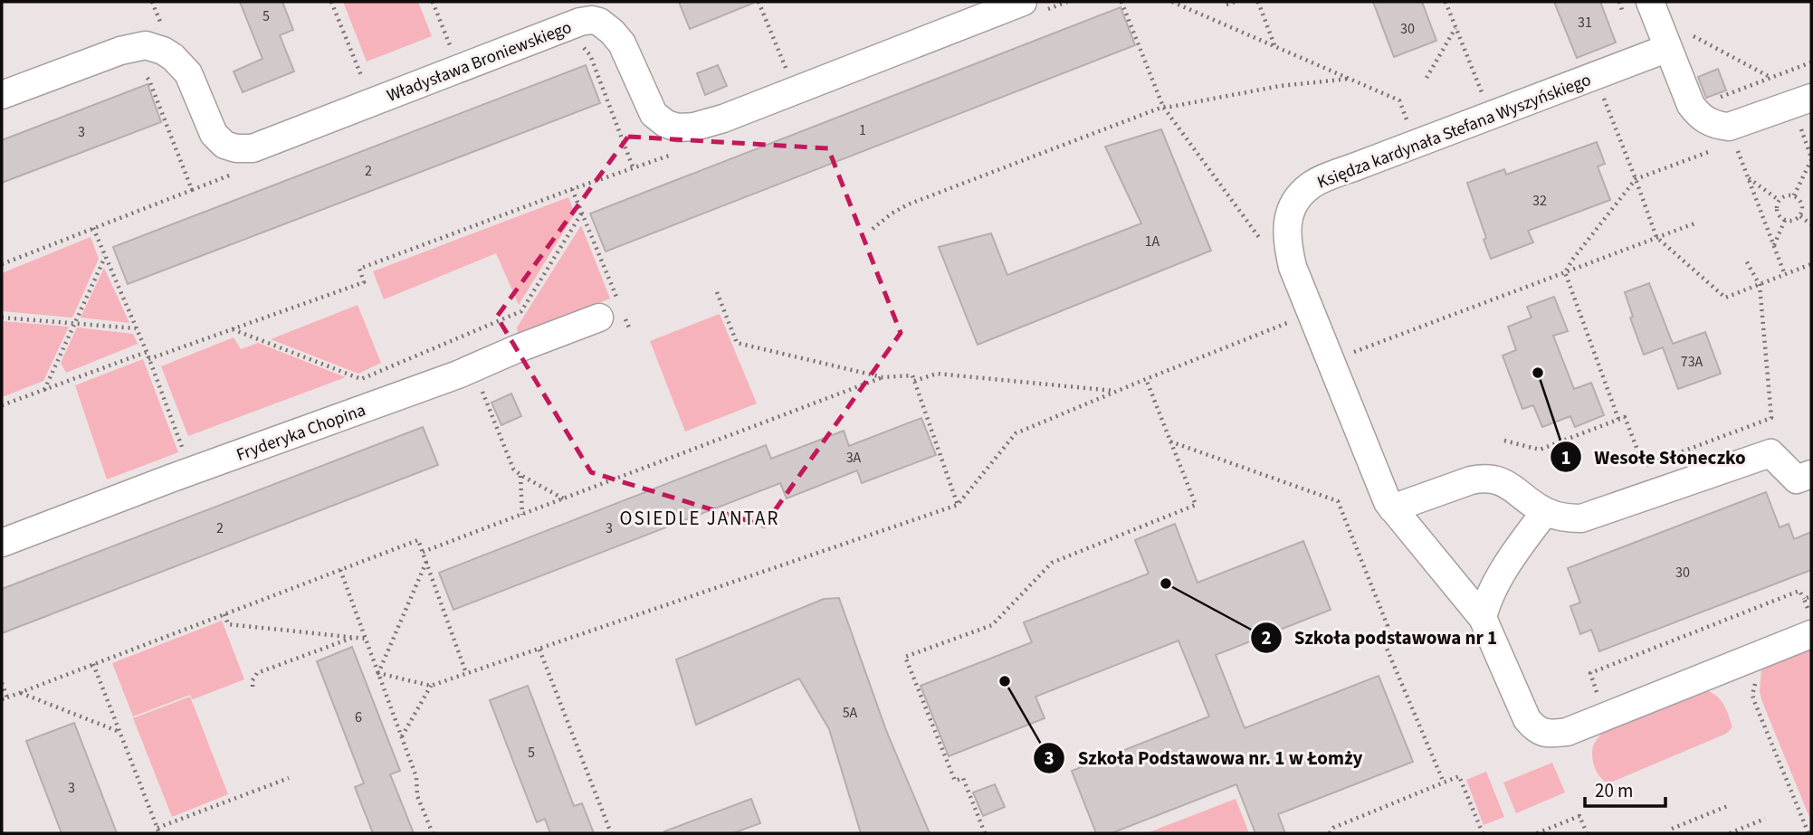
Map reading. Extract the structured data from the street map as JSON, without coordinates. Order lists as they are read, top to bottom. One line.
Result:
{"streets":{"street":["Władysława Broniewskiego","Księdza kardynała Stefana Wyszyńskiego","Fryderyka Chopina"]},"districts":["OSIEDLE JANTAR"],"places":["Wesołe Słoneczko","Szkoła podstawowa nr 1","Szkoła Podstawowa nr. 1 w Łomży"],"house_numbers":["5","31","30","1","3","2","32","1A","73A","3A","2","3","30","5A","6","5","3"],"scale_bar":"20 m"}
